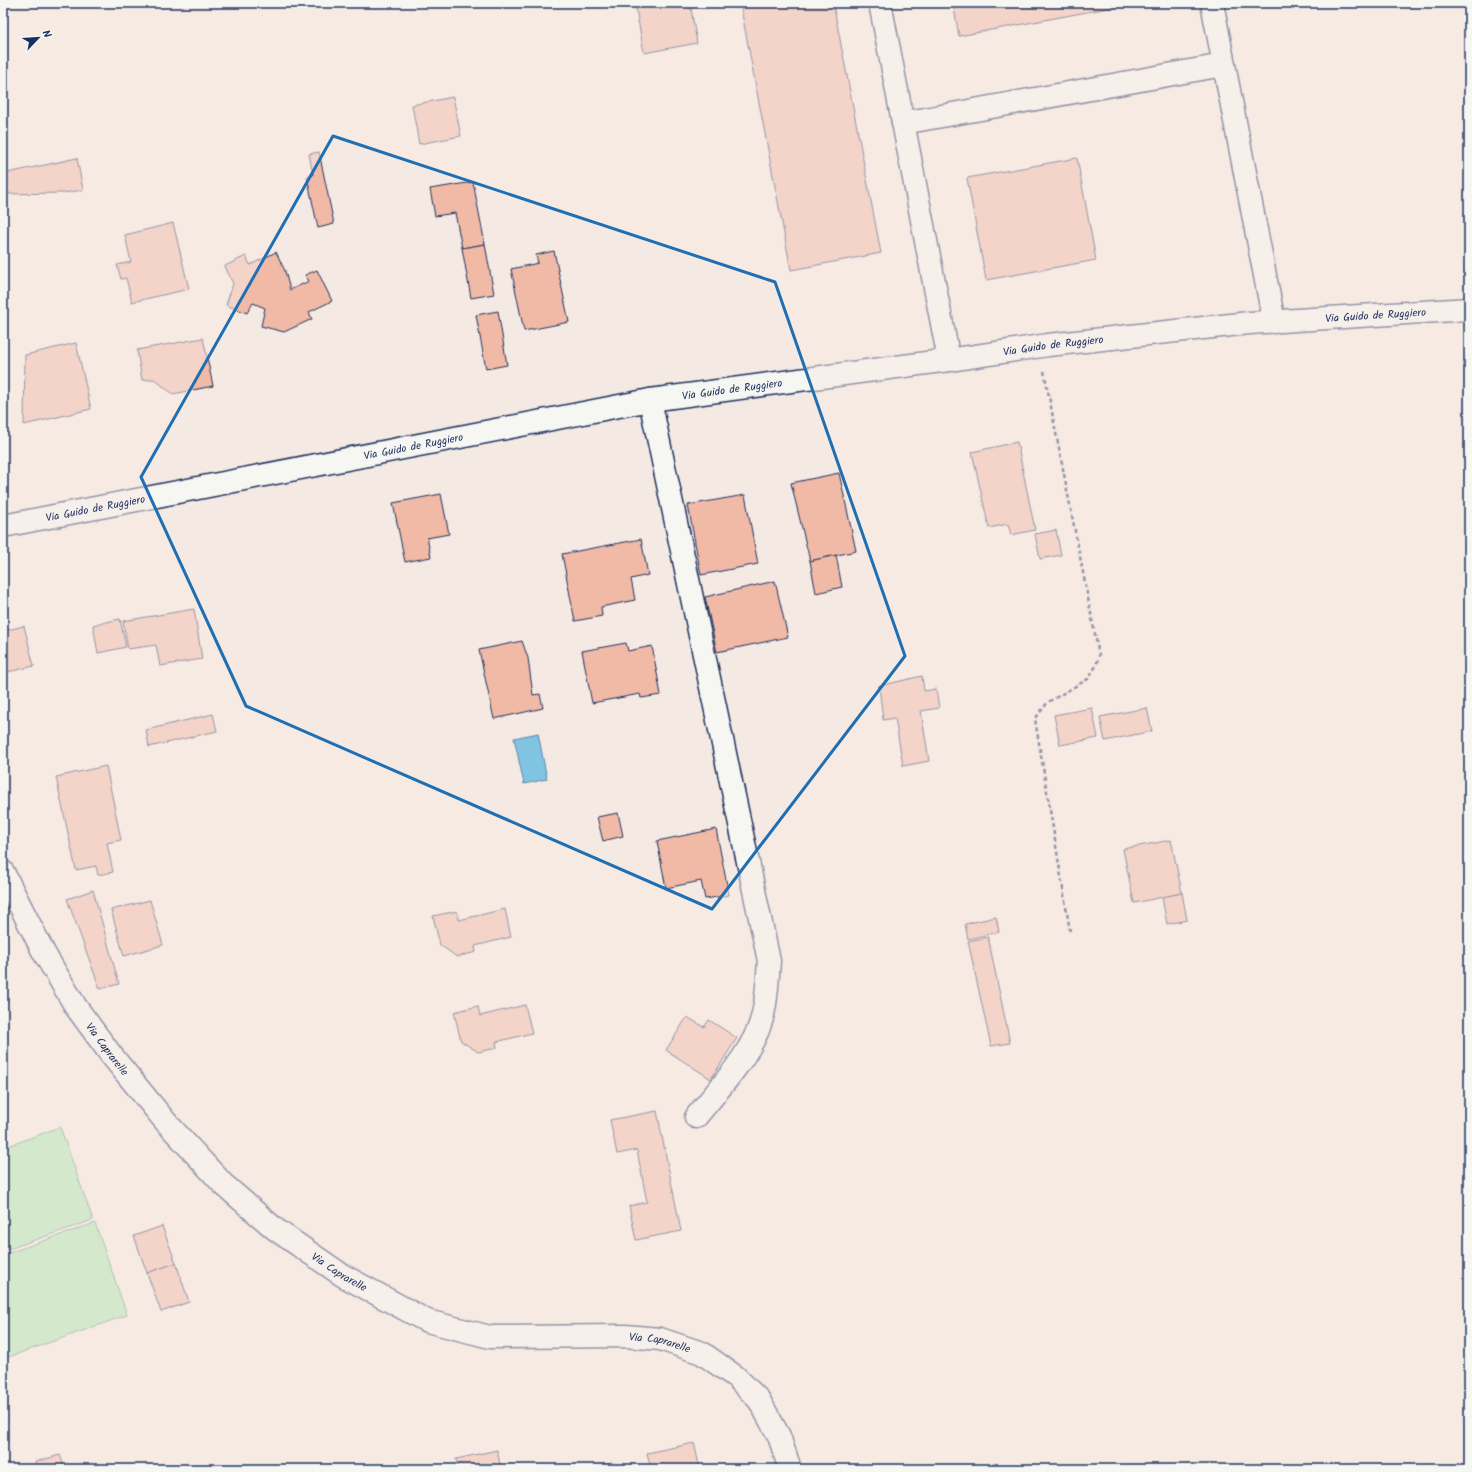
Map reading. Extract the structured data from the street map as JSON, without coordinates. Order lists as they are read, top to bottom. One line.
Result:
{"streets":{"street":["Via Guido de Ruggiero","Via Caprarelle"]},"north":"top right"}
